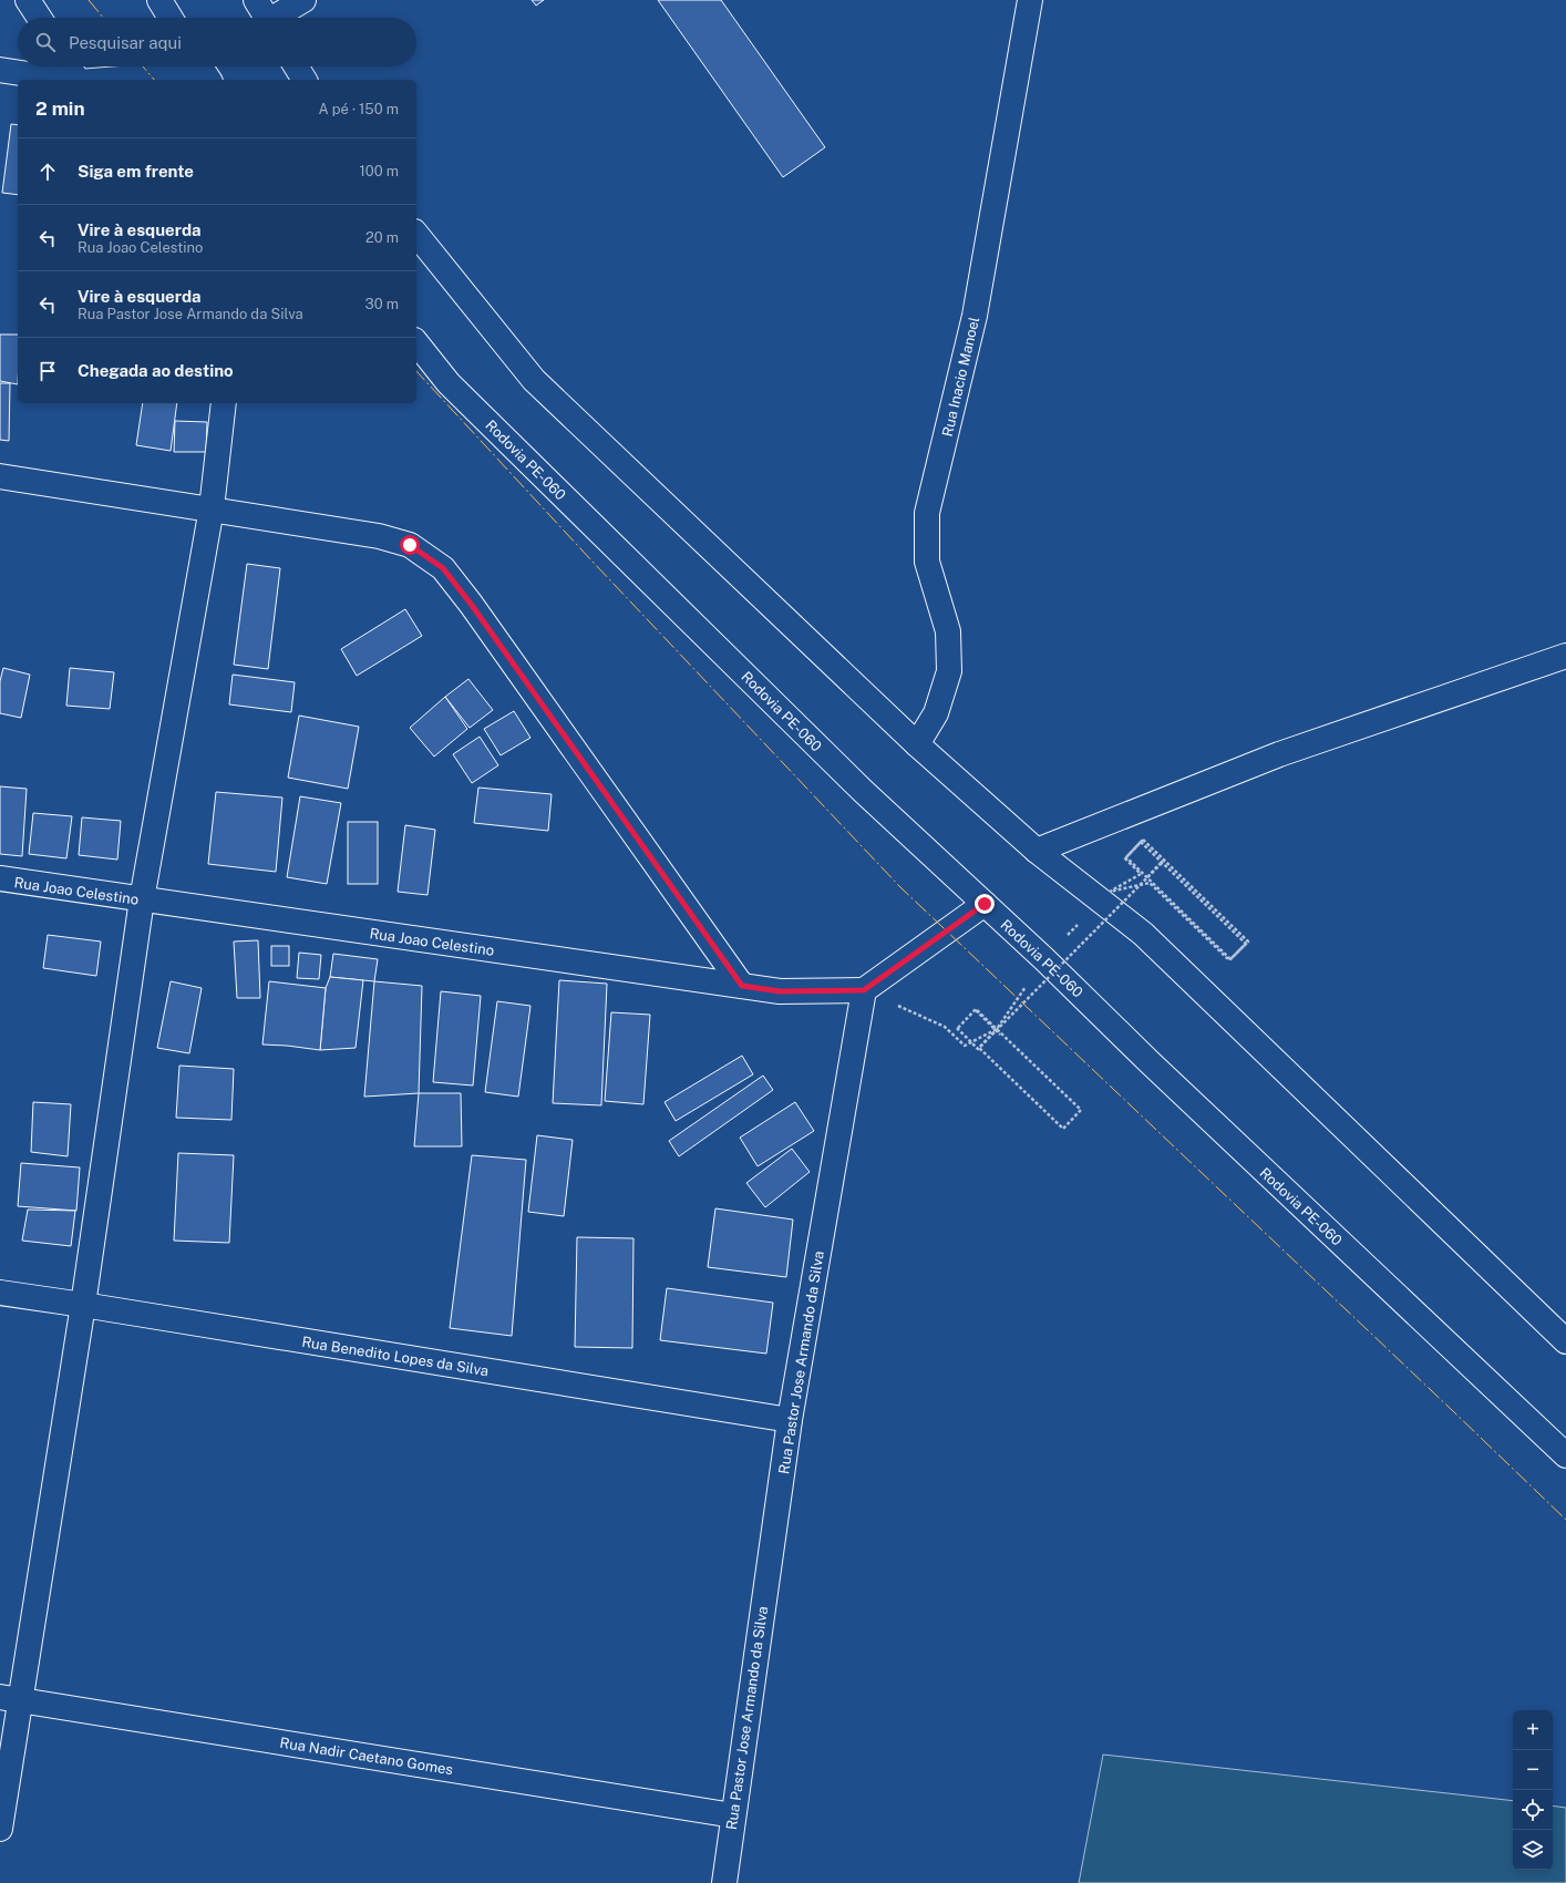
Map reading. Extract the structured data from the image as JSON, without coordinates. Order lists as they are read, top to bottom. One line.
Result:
{"streets":{"main road":["Rua Inacio Manoel","Rodovia PE-060","Rua Joao Celestino","Rua Benedito Lopes da Silva","Rua Pastor Jose Armando da Silva","Rua Nadir Caetano Gomes"]},"crossings":[["Rua Joao Celestino","Rua Pastor Jose Armando da Silva"],["Rua Benedito Lopes da Silva","Rua Pastor Jose Armando da Silva"],["Rua Pastor Jose Armando da Silva","Rua Nadir Caetano Gomes"]],"page":{"search":"Pesquisar aqui","heading":["2 min","A pé · 150 m"],"list":[["Siga em frente","100 m"],["Vire à esquerda","Rua Joao Celestino","20 m"],["Vire à esquerda","Rua Pastor Jose Armando da Silva","30 m"],"Chegada ao destino"],"map_buttons":["+","−"]}}
